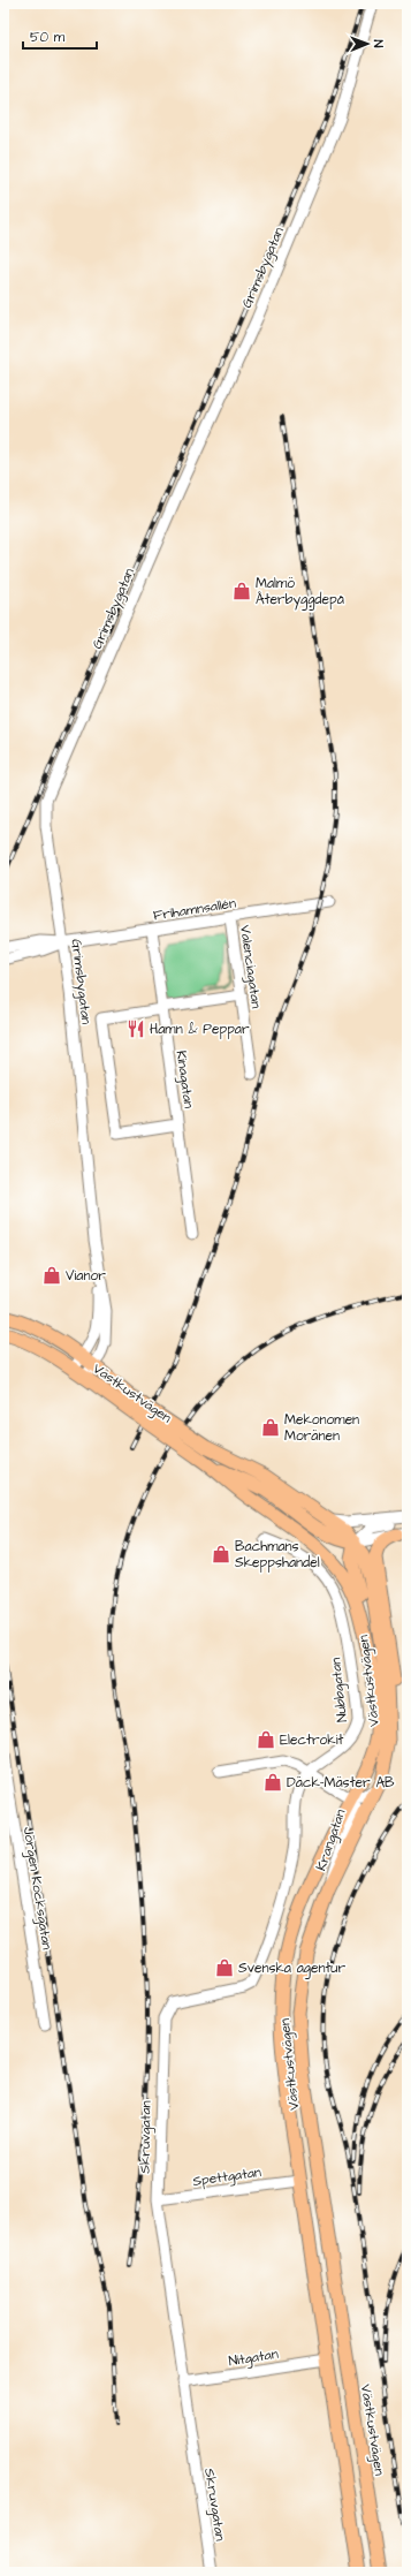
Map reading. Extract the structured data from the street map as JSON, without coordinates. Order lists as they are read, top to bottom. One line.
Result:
{"streets":{"main road":["Västkustvägen"],"street":["Grimsbygatan","Frihamnsallén","Valenciagatan","Kinagatan","Nubbgatan","Krangatan","Jörgen Kocksgatan","Skruvgatan","Spettgatan","Nitgatan"]},"crossings":[["Grimsbygatan","Frihamnsallén"],["Grimsbygatan","Västkustvägen"],["Frihamnsallén","Valenciagatan"],["Frihamnsallén","Kinagatan"],["Västkustvägen","Krangatan"],["Västkustvägen","Spettgatan"],["Västkustvägen","Nitgatan"],["Nubbgatan","Krangatan"],["Nubbgatan","Skruvgatan"],["Krangatan","Skruvgatan"],["Skruvgatan","Spettgatan"],["Skruvgatan","Nitgatan"]],"places":{"shop":["Malmö Återbyggdepå","Vianor","Mekonomen Moränen","Bachmans Skeppshandel","Electrokit","Däck-Mäster AB","Svenska agentur"],"restaurant":["Hamn & Peppar"]},"scale_bar":"50 m","north":"right"}
